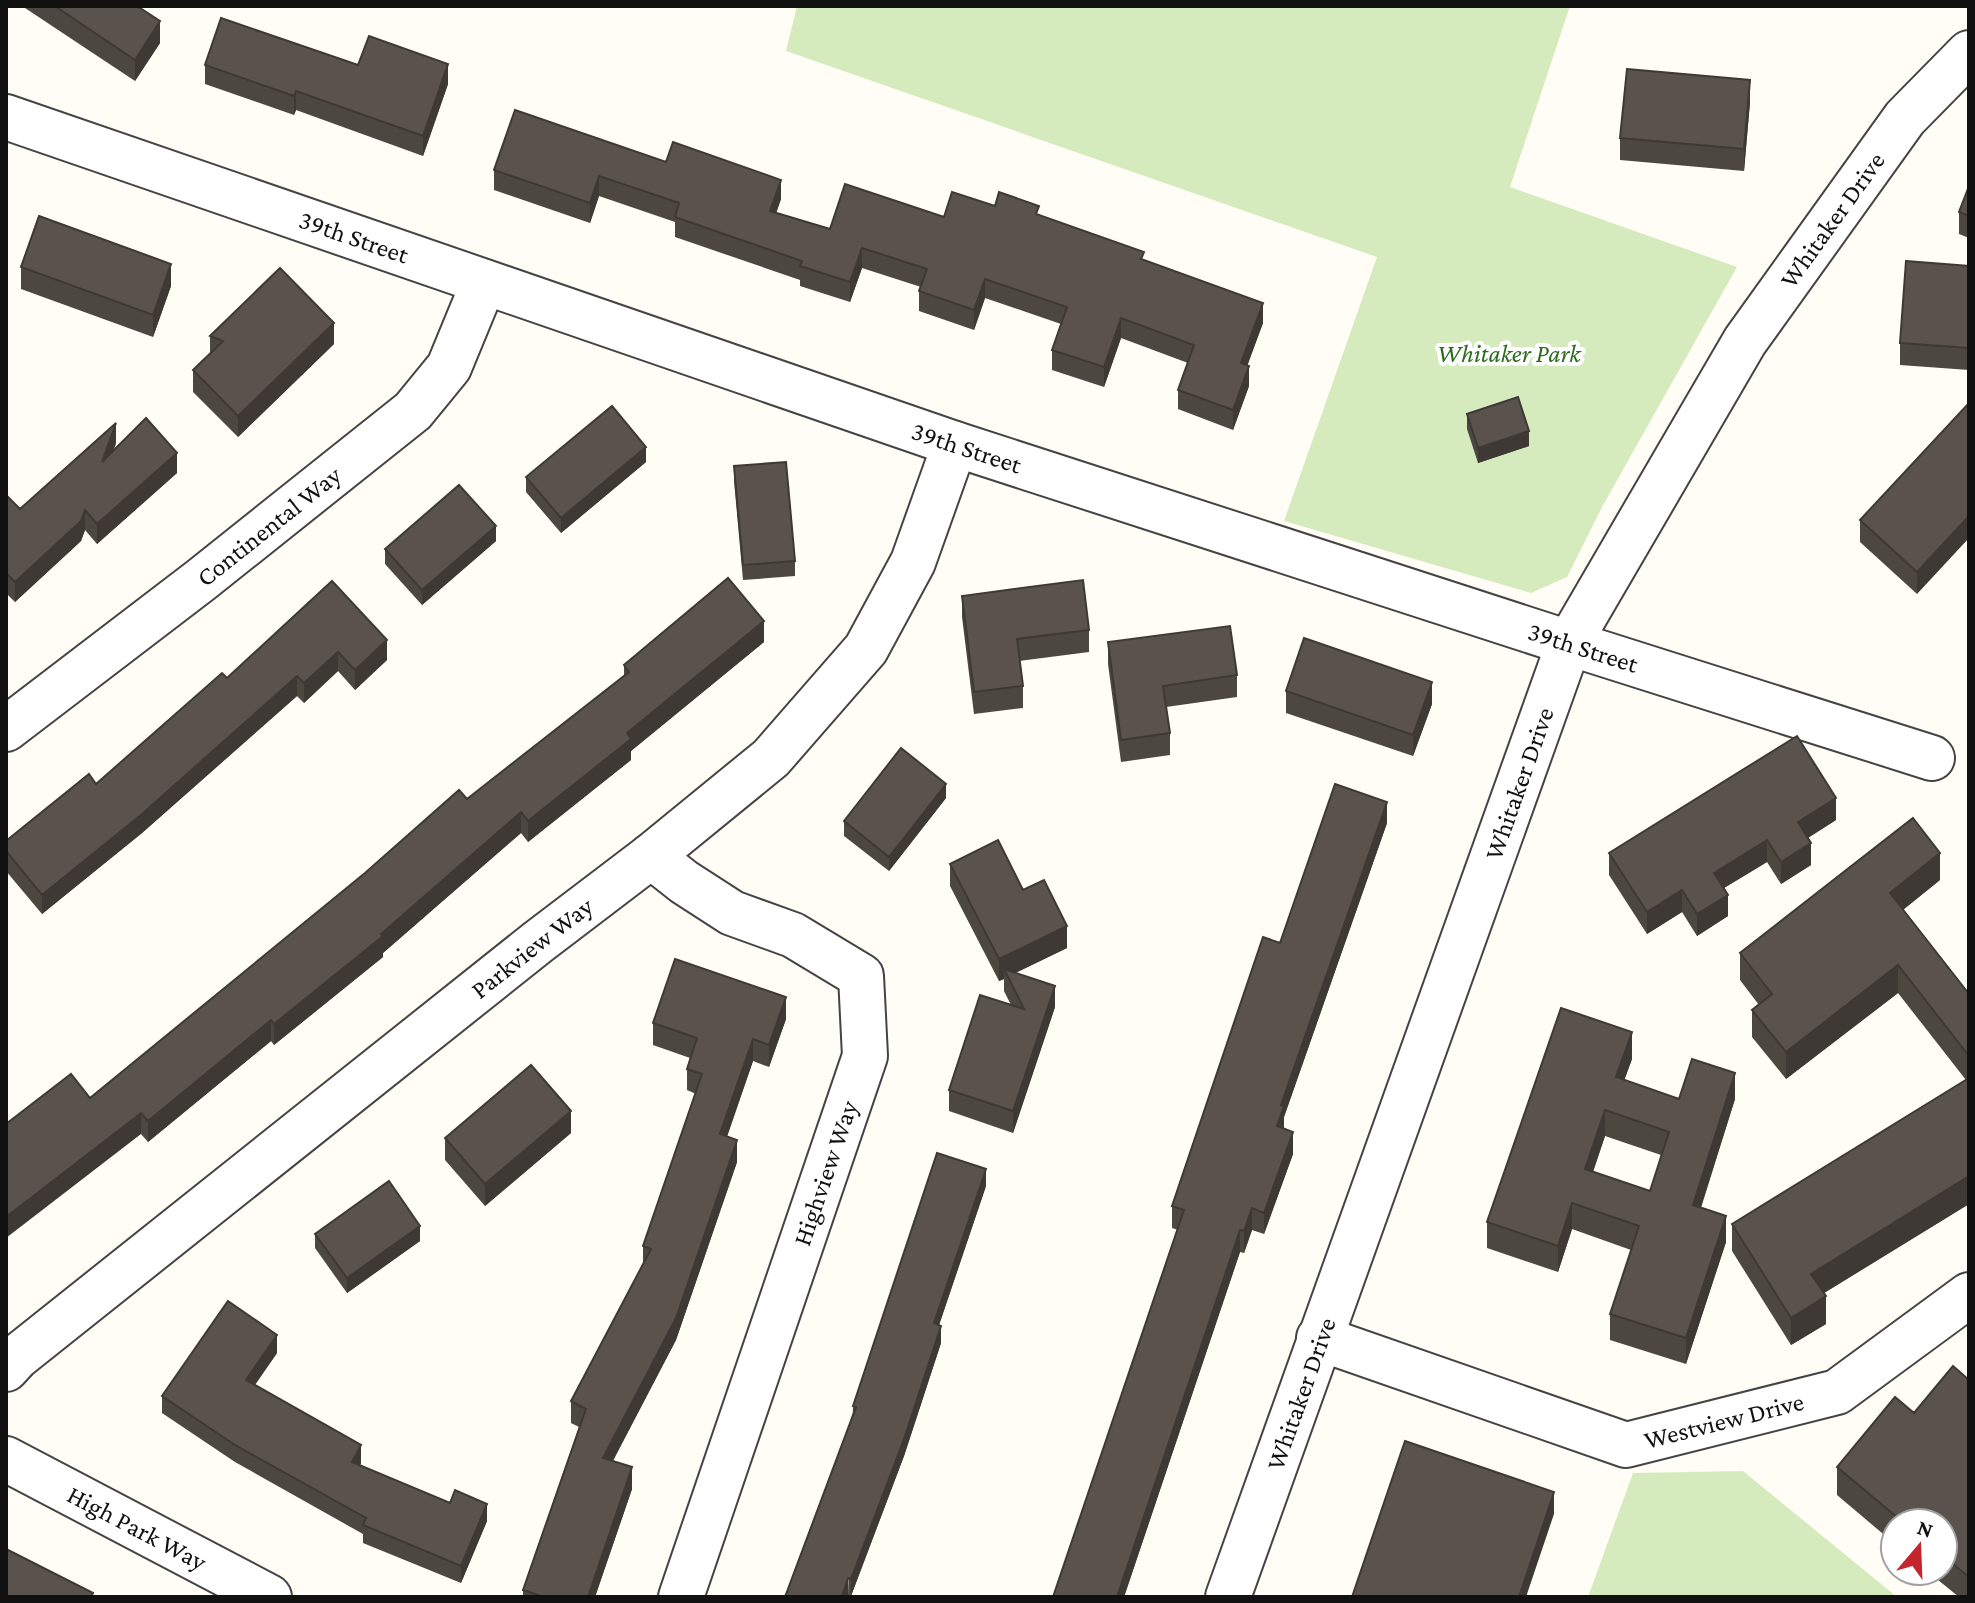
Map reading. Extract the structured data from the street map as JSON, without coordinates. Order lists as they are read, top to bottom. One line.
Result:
{"streets":{"street":["Whitaker Drive","39th Street","Continental Way","Parkview Way","Highview Way","Westview Drive","High Park Way"]},"crossings":[["Whitaker Drive","39th Street"],["Whitaker Drive","Westview Drive"],["39th Street","Continental Way"],["39th Street","Parkview Way"],["Parkview Way","Highview Way"]],"parks":["Whitaker Park"],"north":"top"}
